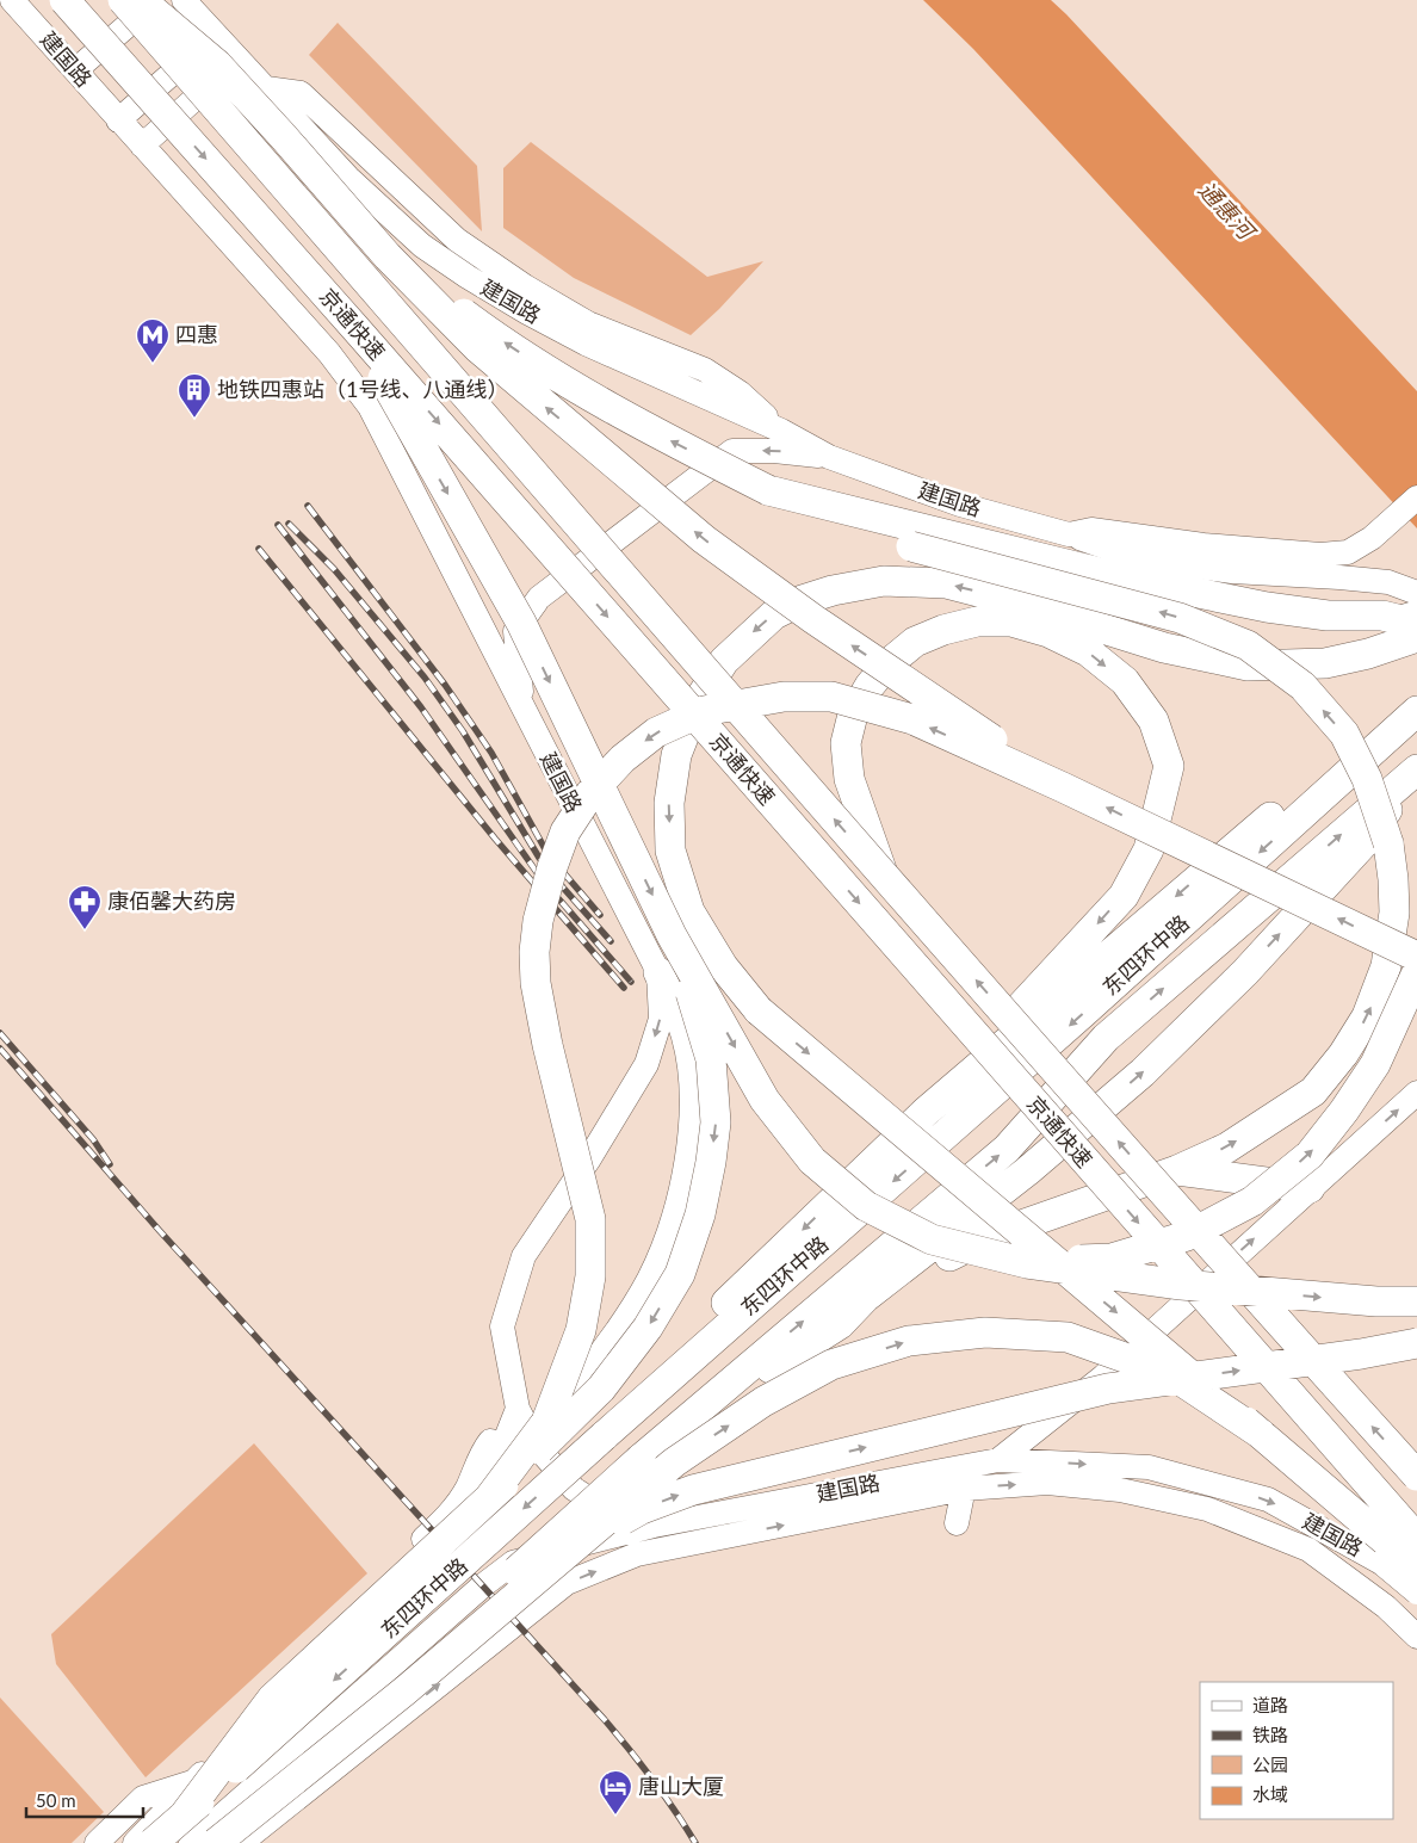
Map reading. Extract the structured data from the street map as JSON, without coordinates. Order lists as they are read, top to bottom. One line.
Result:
{"streets":{"highway":["京通快速","东四环中路"],"street":["建国路"]},"crossings":[["建国路","东四环中路"]],"water":["通惠河"],"places":{"metro station":["四惠"],"building":["地铁四惠站（1号线、八通线）"],"pharmacy":["康佰馨大药房"],"hotel":["唐山大厦"]},"legend":["道路","铁路","公园","水域"],"scale_bar":"50 m"}
